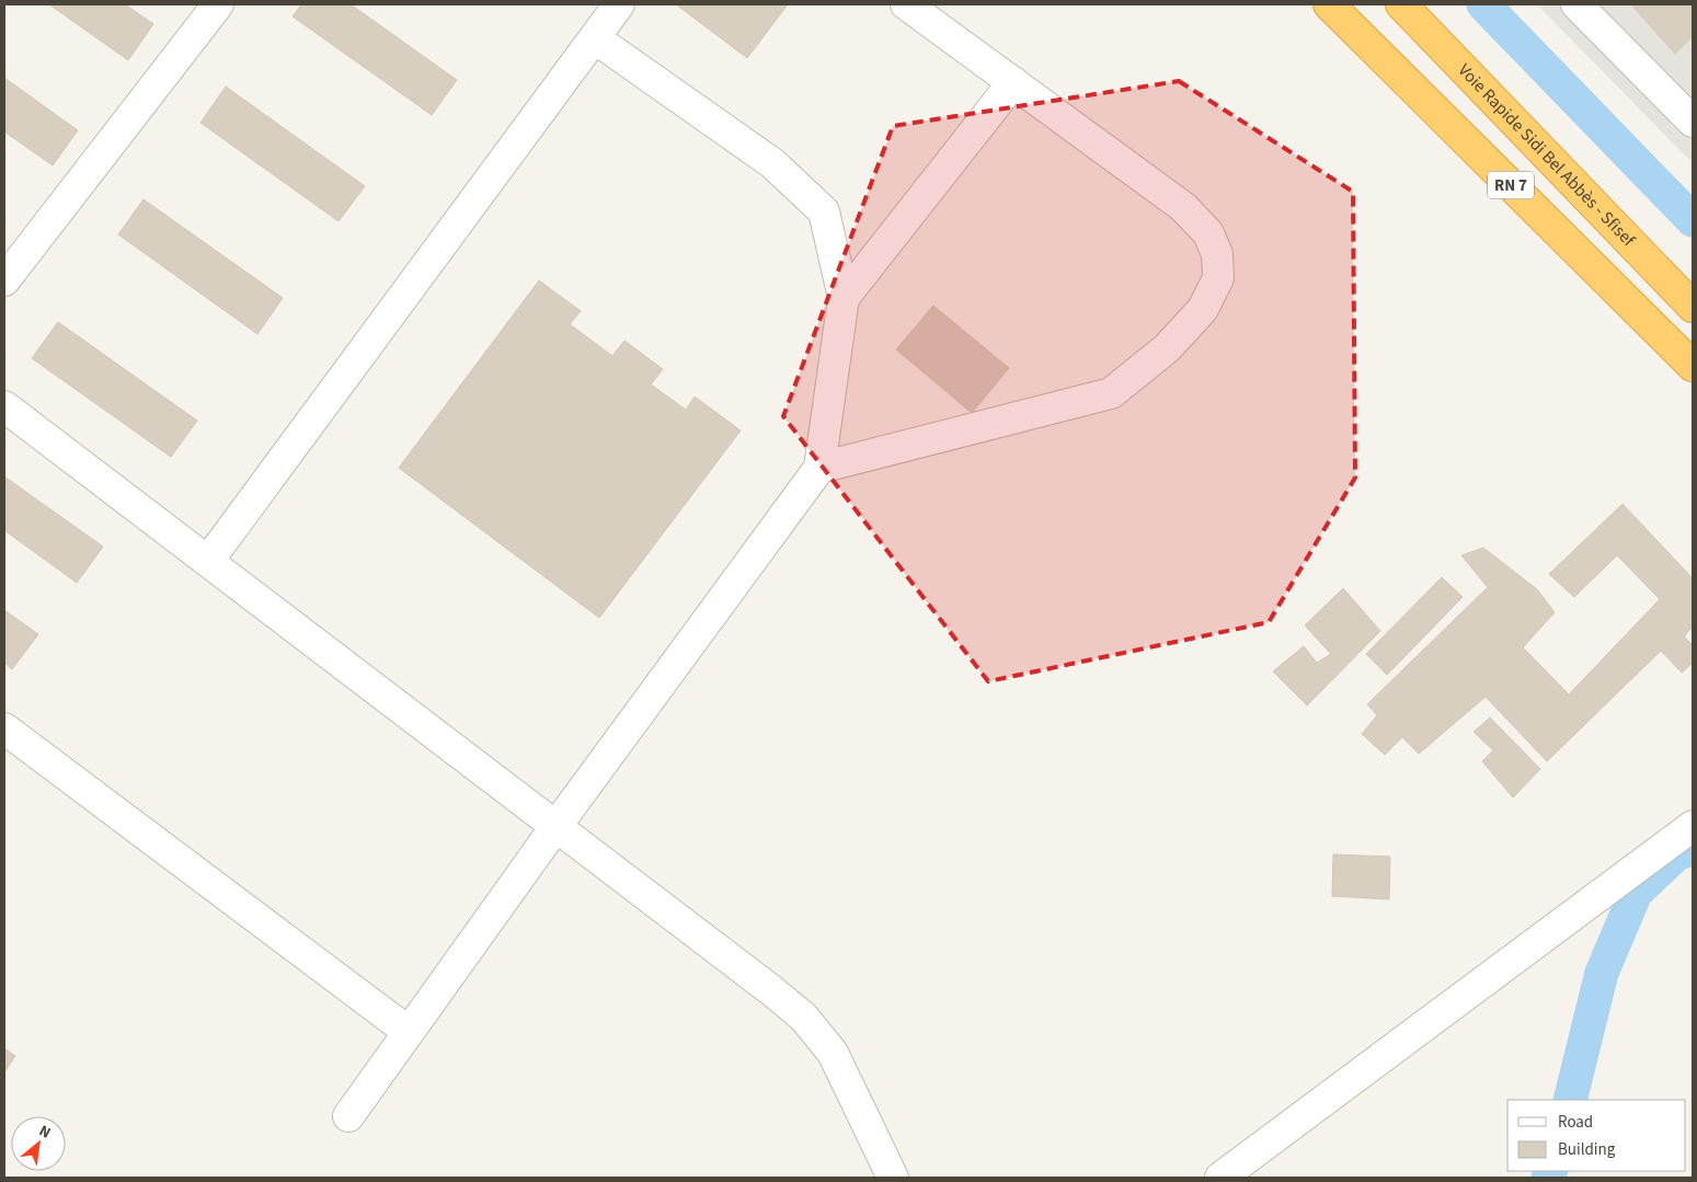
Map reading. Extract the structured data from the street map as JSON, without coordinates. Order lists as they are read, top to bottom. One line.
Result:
{"streets":{"highway":["Voie Rapide Sidi Bel Abbès - Sfisef","RN 7"]},"legend":["Road","Building"],"north":"top right"}
